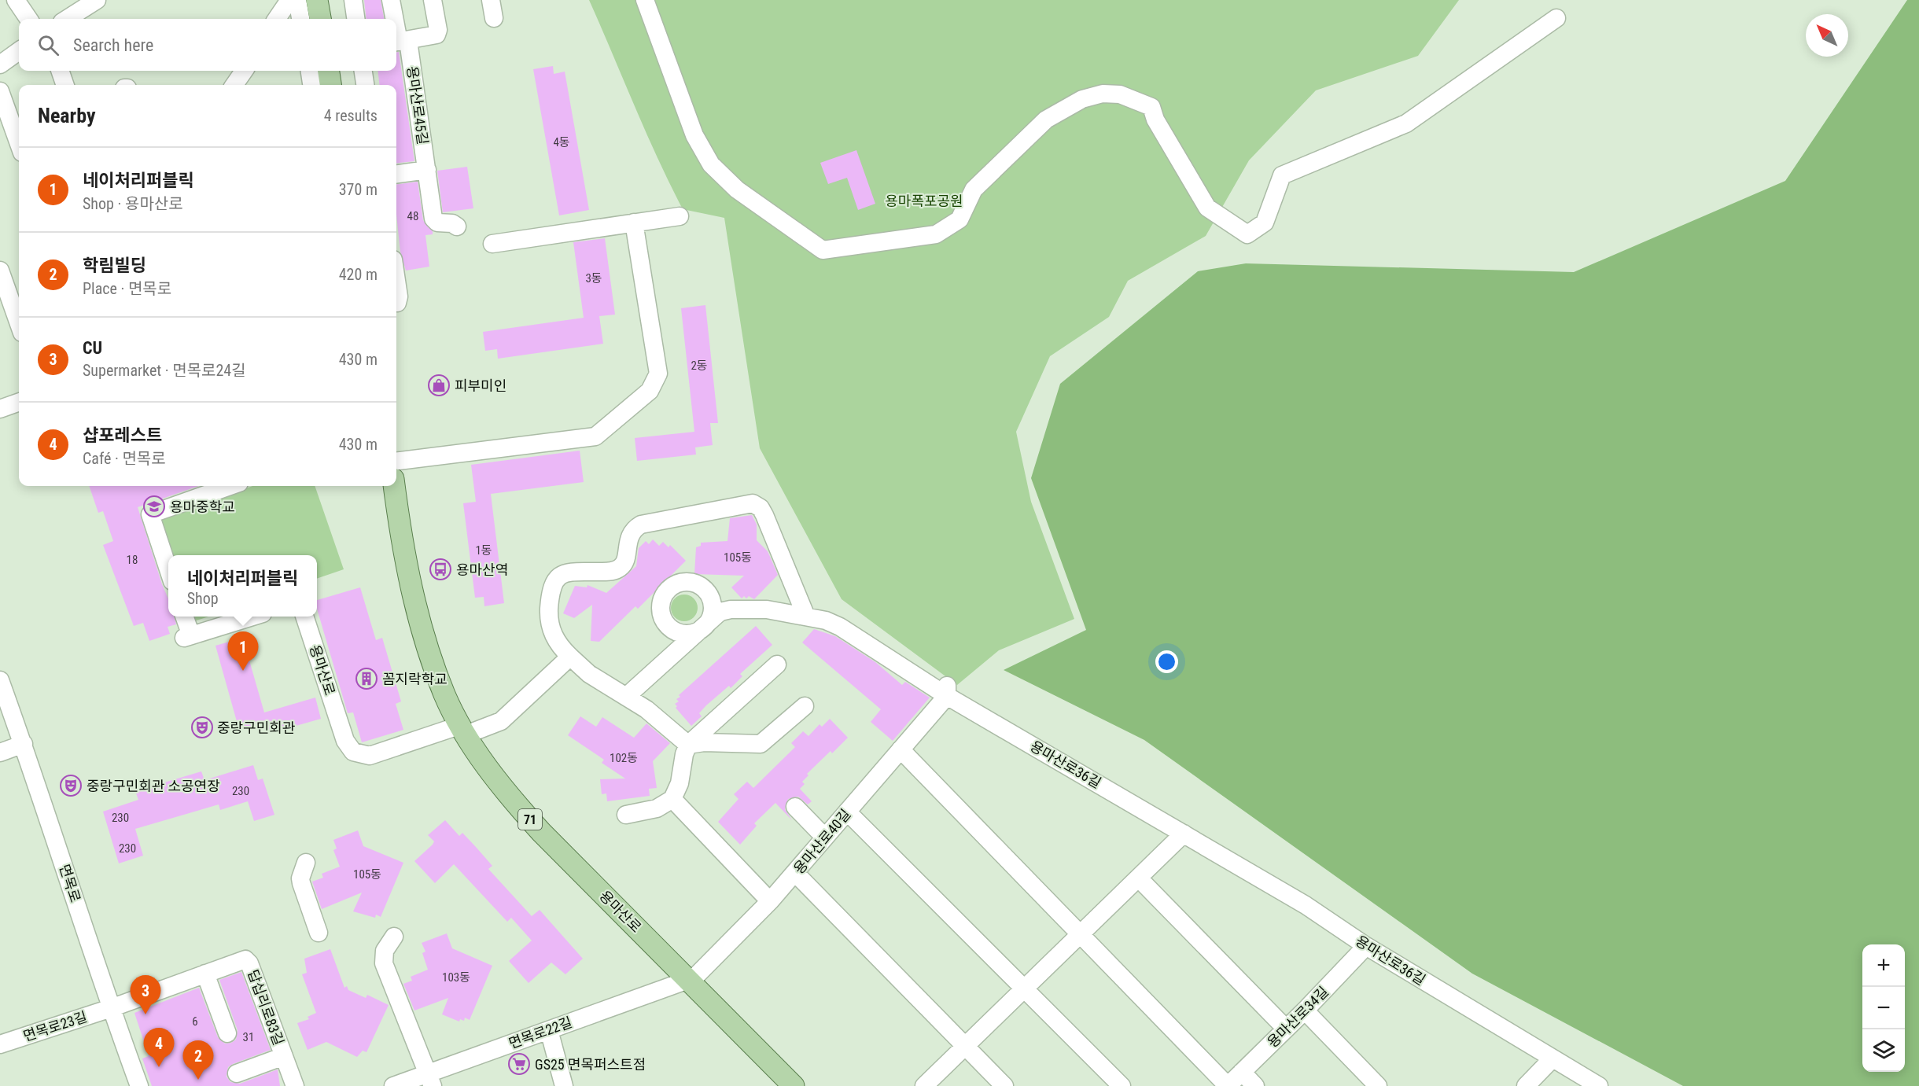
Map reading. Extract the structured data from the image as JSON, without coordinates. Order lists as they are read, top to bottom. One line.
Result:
{"streets":{"main road":["용마산로","71"],"street":["용마산로45길","용마산로36길","용마산로40길","면목로","답십리로83길","용마산로34길","면목로23길","면목로22길"]},"crossings":[["용마산로","용마산로40길"],["용마산로","면목로22길"],["용마산로36길","용마산로40길"],["용마산로36길","용마산로34길"],["용마산로40길","면목로22길"],["면목로","면목로23길"],["답십리로83길","면목로23길"]],"parks":["용마폭포공원"],"places":{"shop":["피부미인"],"school or university":["용마중학교"],"bus stop":["용마산역"],"building":["꼼지락학교"],"theatre":["중랑구민회관","중랑구민회관 소공연장"],"supermarket":["GS25 면목퍼스트점"]},"house_numbers":["4동","48","3동","2동","1동","105동","18","102동","230","230","230","105동","103동","6","31"],"north":"top left","page":{"search":"Search here","heading":["Nearby","4 results"],"list":[{"mark":"1","name":"네이처리퍼블릭","note":"Shop · 용마산로","value":"370 m"},{"mark":"2","name":"학림빌딩","note":"Place · 면목로","value":"420 m"},{"mark":"3","name":"CU","note":"Supermarket · 면목로24길","value":"430 m"},{"mark":"4","name":"샵포레스트","note":"Café · 면목로","value":"430 m"}],"popup":["네이처리퍼블릭","Shop"],"pins":["1","3","4","2"],"map_buttons":["+","−"]}}
